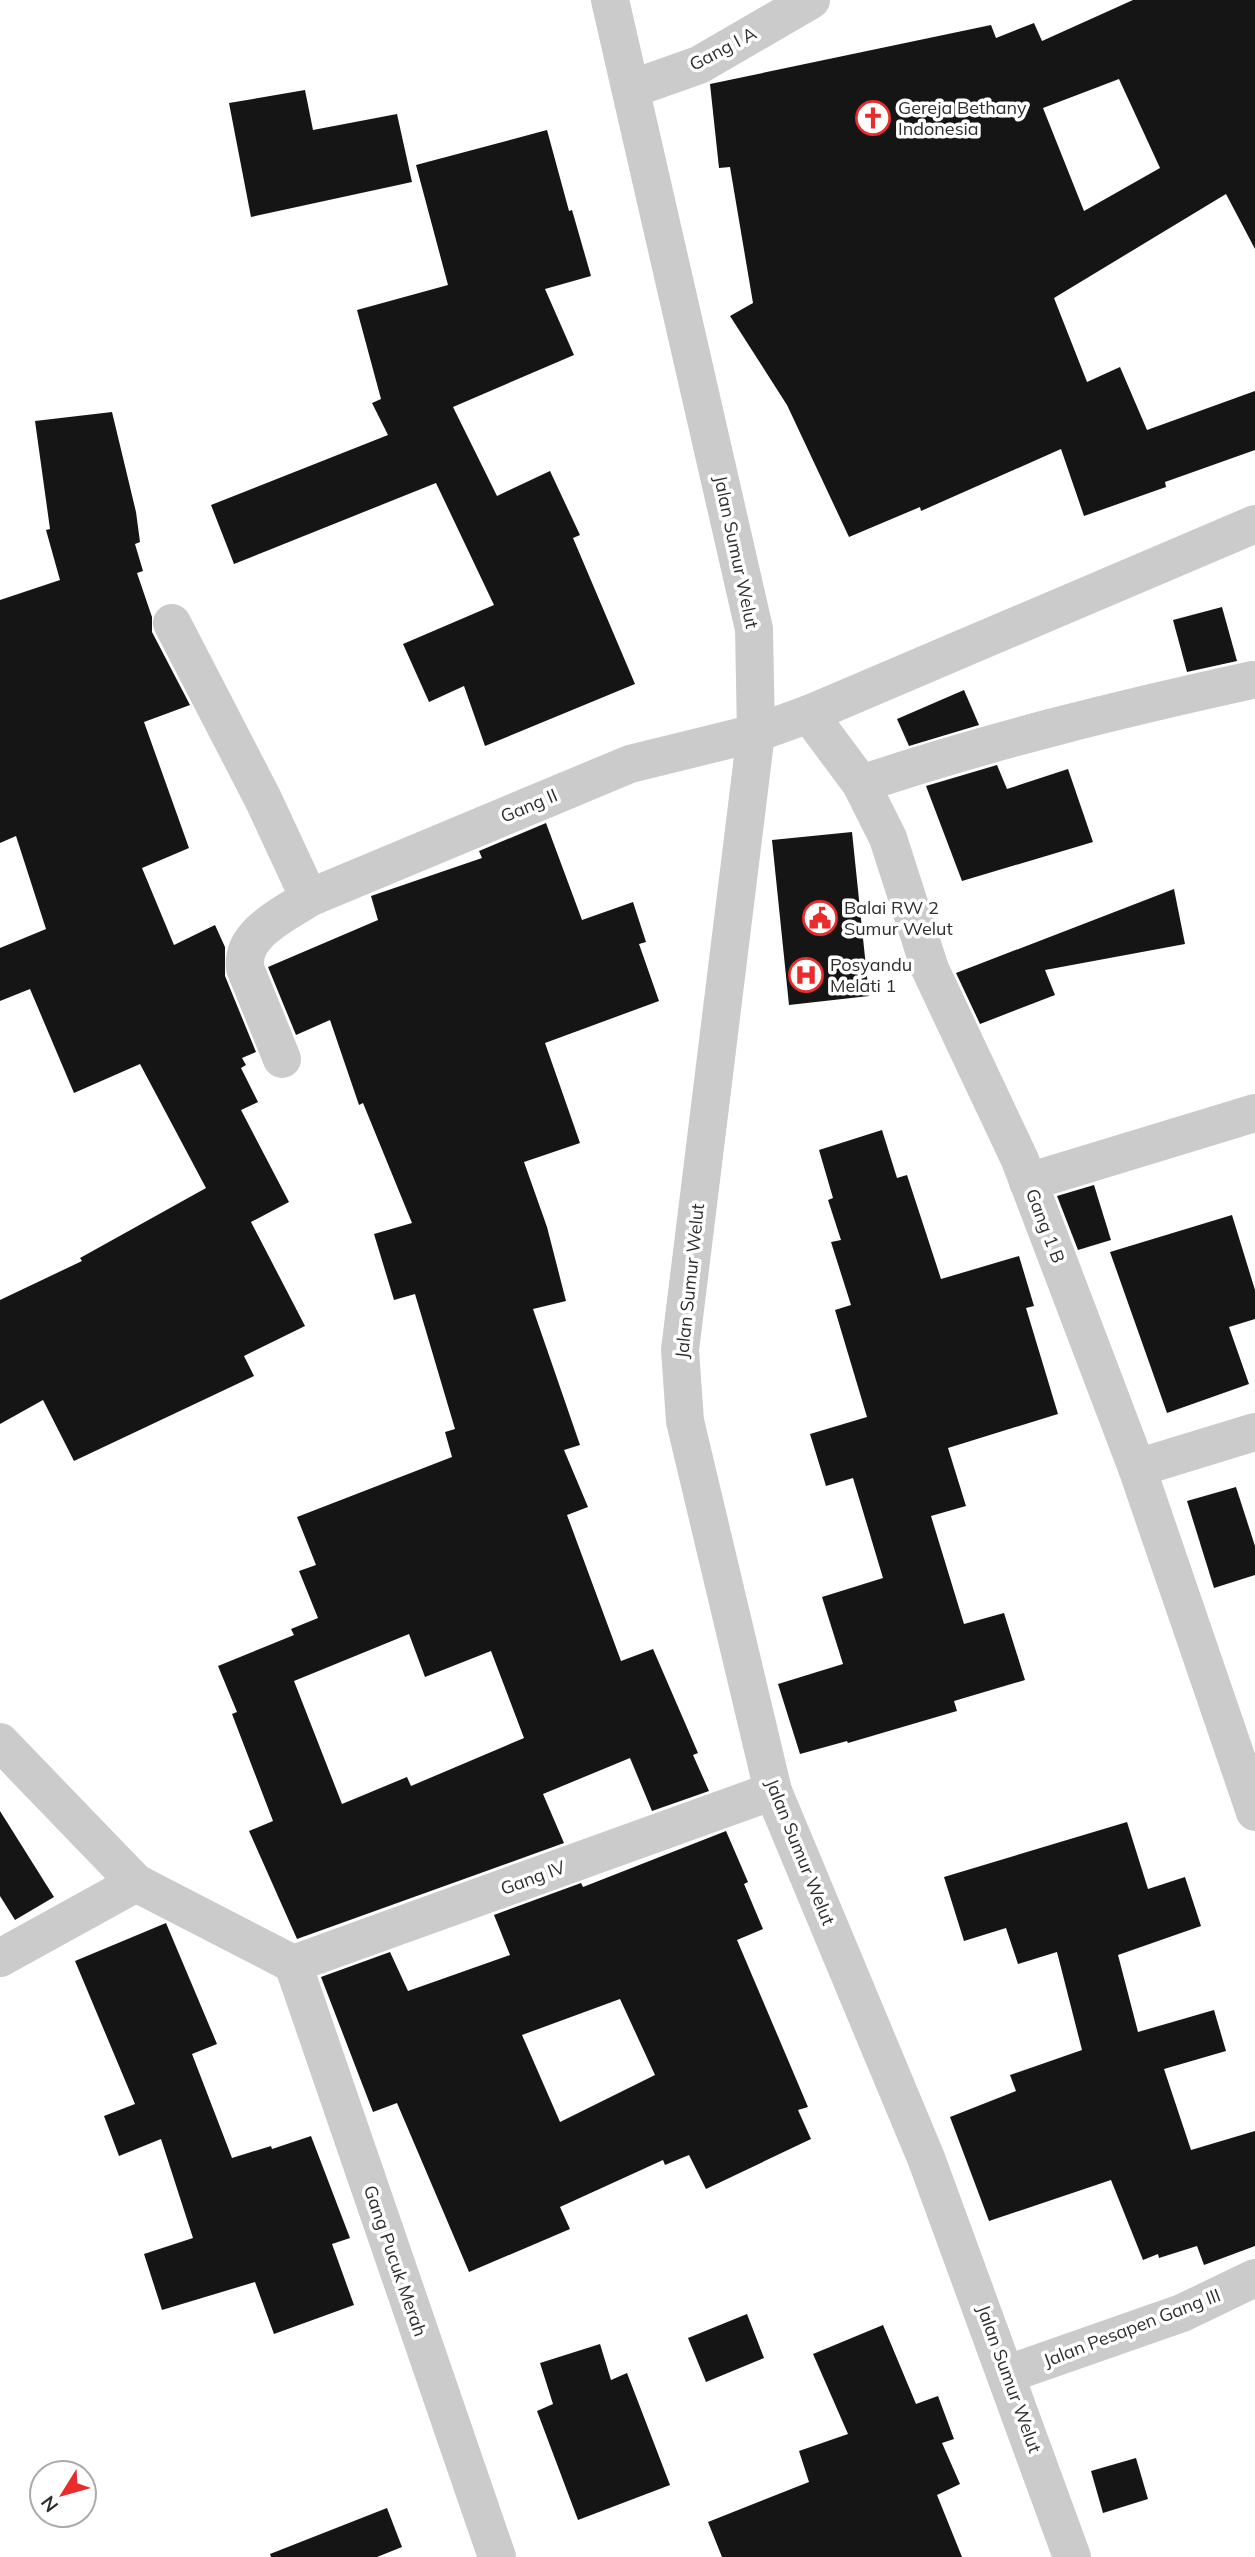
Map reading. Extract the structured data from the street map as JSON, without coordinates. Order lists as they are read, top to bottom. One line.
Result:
{"streets":{"street":["Gang I A","Jalan Sumur Welut","Gang II","Gang 1 B","Gang IV","Gang Pucuk Merah","Jalan Pesapen Gang III"]},"crossings":[["Gang I A","Jalan Sumur Welut"],["Jalan Sumur Welut","Gang II"],["Jalan Sumur Welut","Gang IV"],["Jalan Sumur Welut","Jalan Pesapen Gang III"],["Gang IV","Gang Pucuk Merah"]],"places":{"church":["Gereja Bethany Indonesia"],"public building":["Balai RW 2 Sumur Welut"],"hospital":["Posyandu Melati 1"]},"north":"bottom left"}
